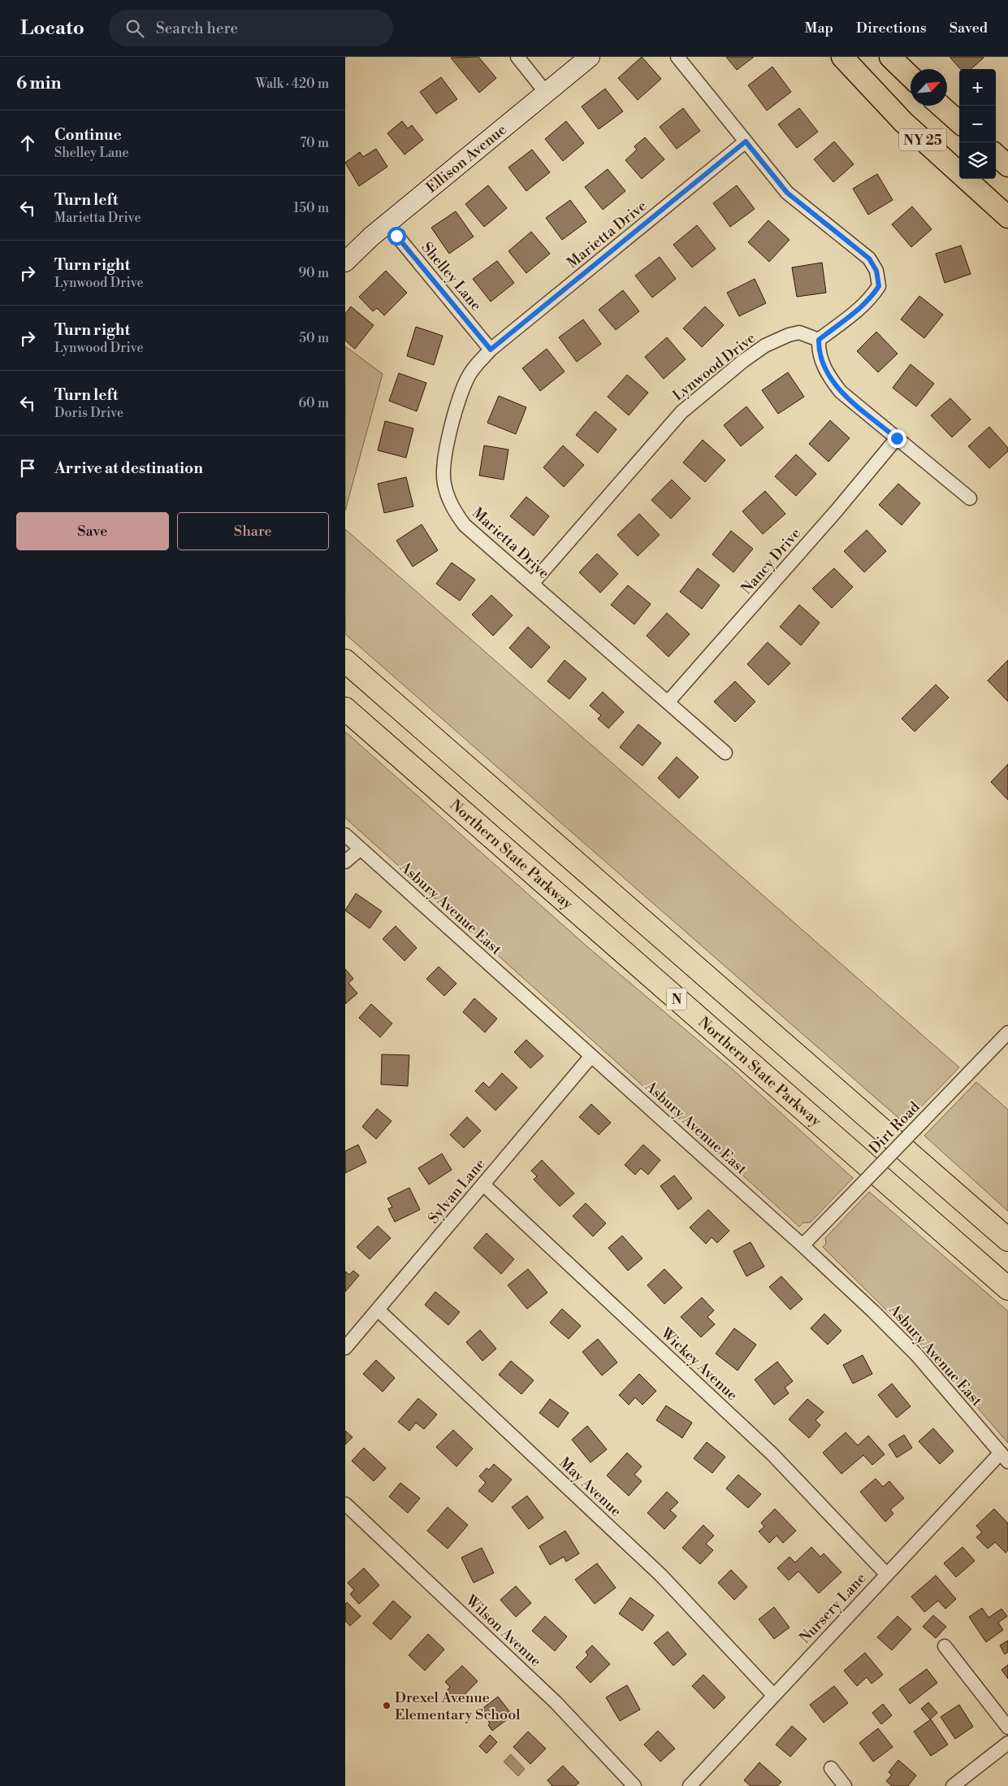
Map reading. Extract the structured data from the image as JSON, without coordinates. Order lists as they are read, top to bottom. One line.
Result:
{"streets":{"highway":["Northern State Parkway","N"],"main road":["NY 25"],"street":["Ellison Avenue","Marietta Drive","Shelley Lane","Lynwood Drive","Nancy Drive","Asbury Avenue East","Dirt Road","Sylvan Lane","Wickey Avenue","May Avenue","Nursery Lane","Wilson Avenue"]},"crossings":[["Ellison Avenue","Shelley Lane"],["Marietta Drive","Shelley Lane"],["Marietta Drive","Lynwood Drive"],["Marietta Drive","Nancy Drive"],["Asbury Avenue East","Dirt Road"],["Asbury Avenue East","Sylvan Lane"],["Asbury Avenue East","Nursery Lane"],["Sylvan Lane","Wickey Avenue"],["Sylvan Lane","May Avenue"],["Wickey Avenue","Nursery Lane"],["May Avenue","Nursery Lane"]],"places":["Drexel Avenue Elementary School"],"north":"top right","page":{"header":"Locato","search":"Search here","nav":["Map","Directions","Saved"],"heading":["6 min","Walk · 420 m"],"map_buttons":["+","−"],"list":[["Continue","Shelley Lane","70 m"],["Turn left","Marietta Drive","150 m"],["Turn right","Lynwood Drive","90 m"],["Turn right","Lynwood Drive","50 m"],["Turn left","Doris Drive","60 m"],"Arrive at destination"],"buttons":["Save","Share"]}}
